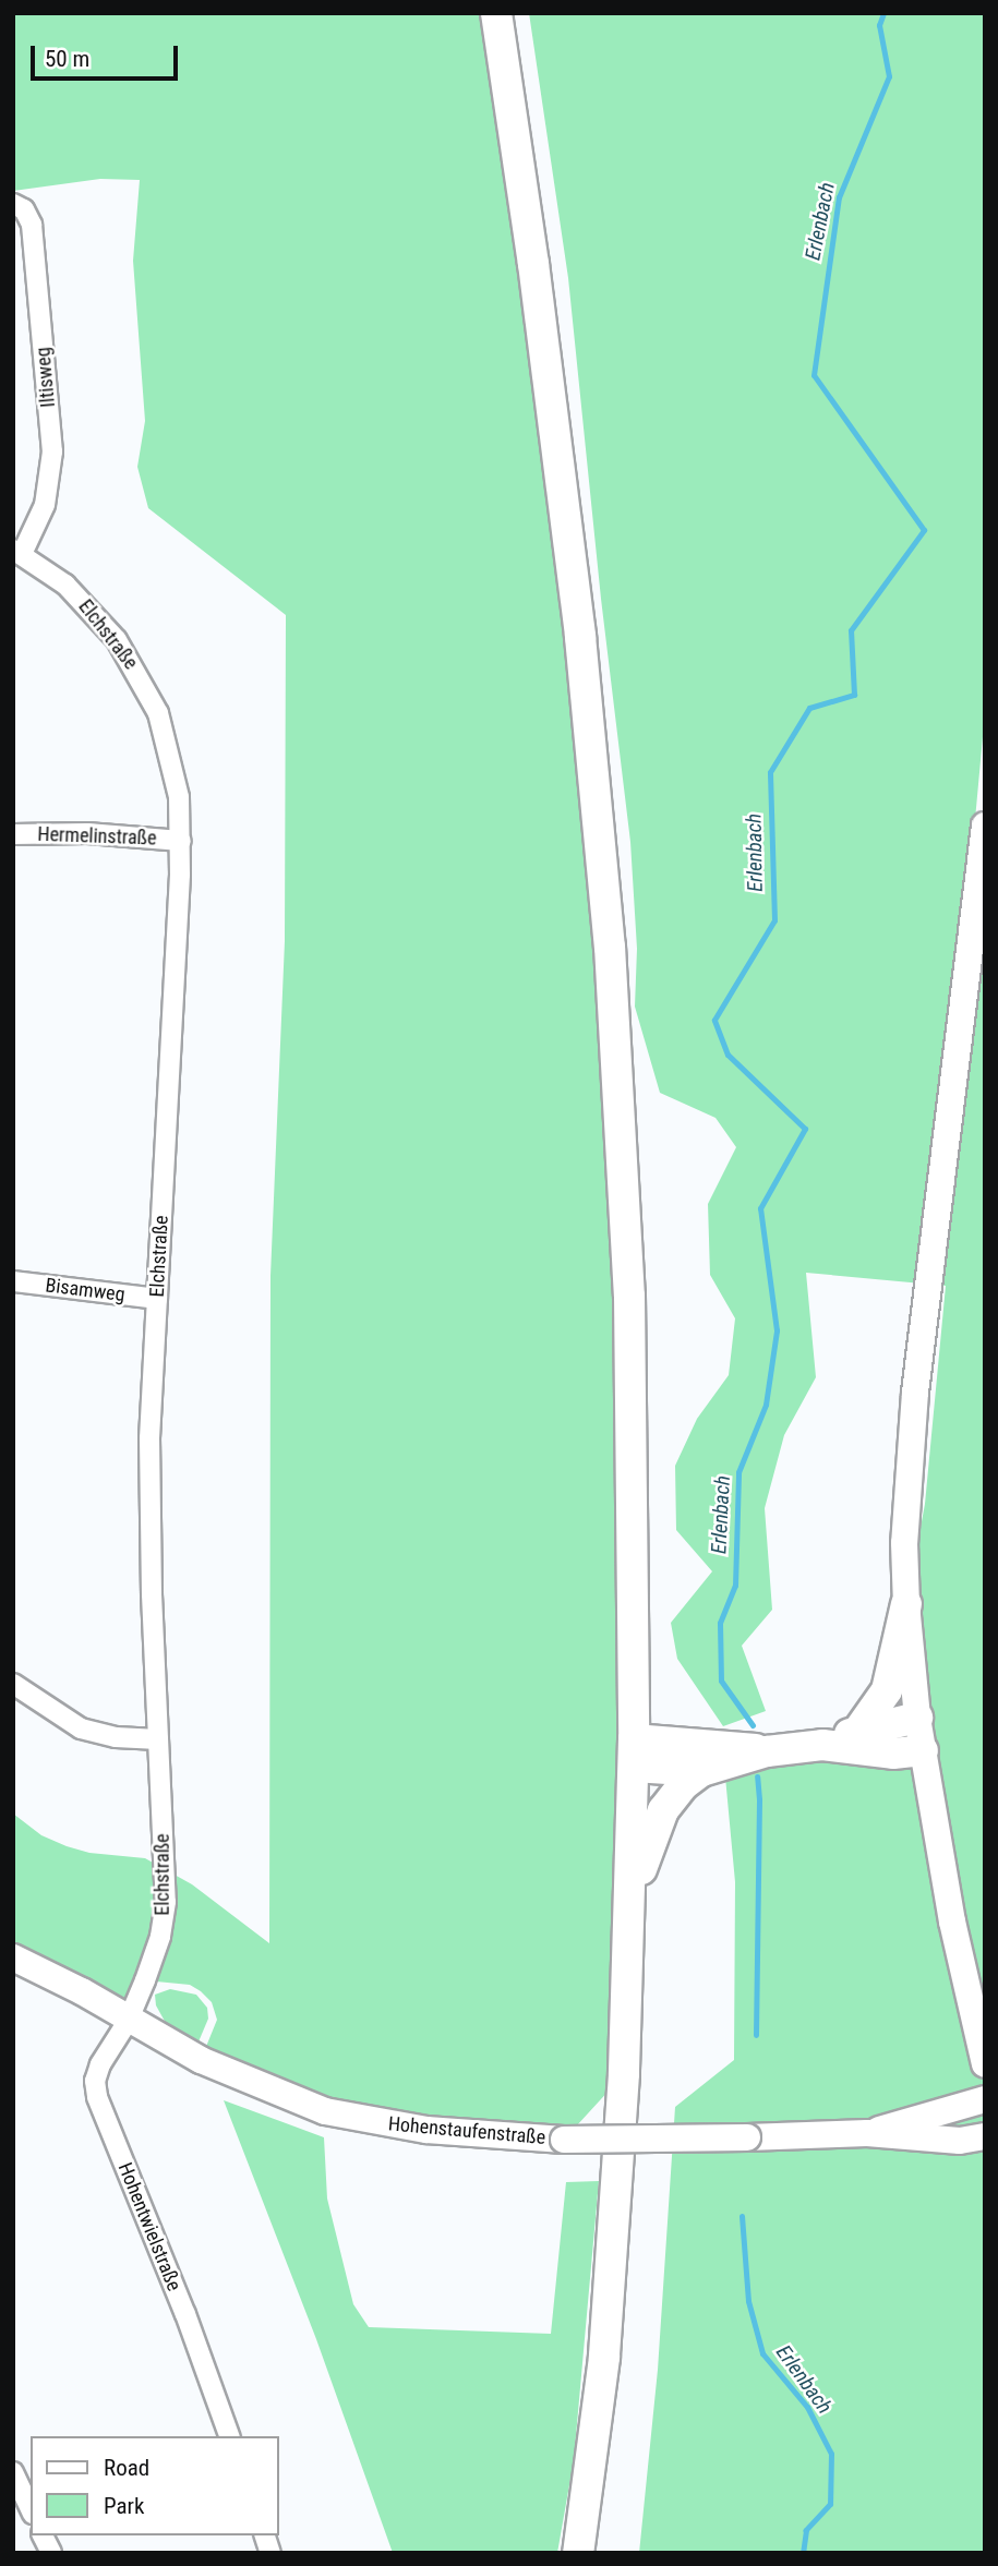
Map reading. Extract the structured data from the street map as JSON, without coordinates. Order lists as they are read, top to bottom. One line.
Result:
{"streets":{"street":["Iltisweg","Elchstraße","Hermelinstraße","Bisamweg","Hohenstaufenstraße","Hohentwielstraße"]},"crossings":[["Iltisweg","Elchstraße"],["Elchstraße","Hermelinstraße"],["Elchstraße","Bisamweg"],["Elchstraße","Hohenstaufenstraße"],["Elchstraße","Hohentwielstraße"],["Hohenstaufenstraße","Hohentwielstraße"]],"water":["Erlenbach"],"legend":["Road","Park"],"scale_bar":"50 m"}
